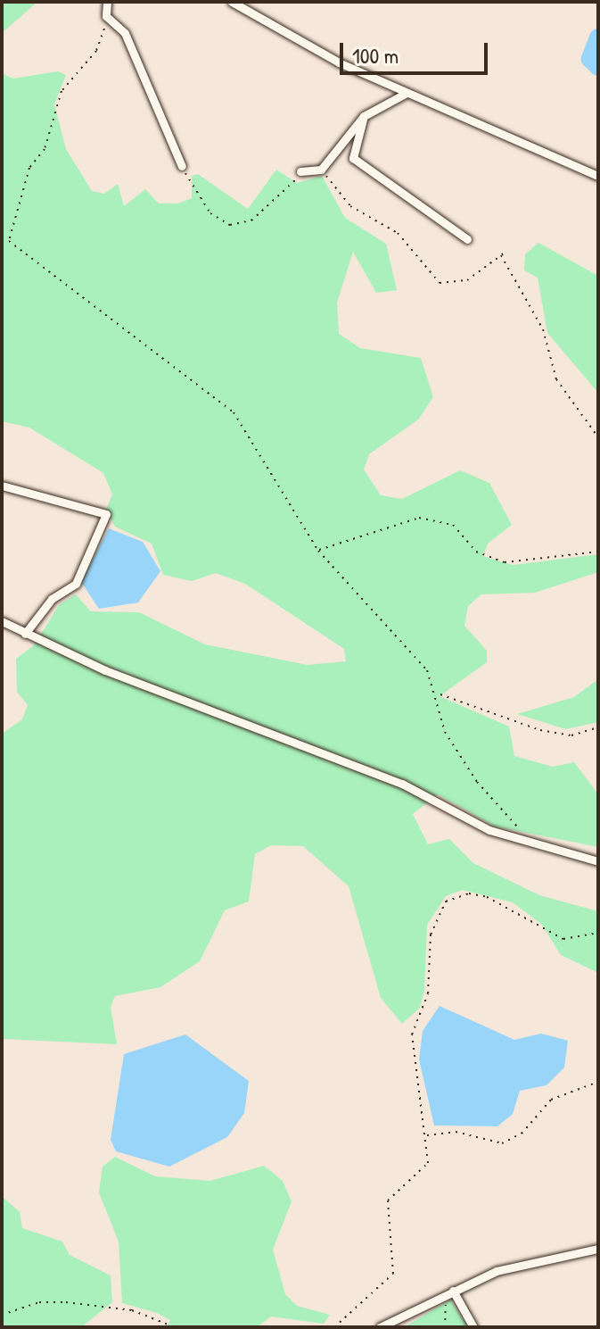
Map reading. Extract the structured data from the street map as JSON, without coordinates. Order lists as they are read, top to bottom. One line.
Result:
{"scale_bar":"100 m"}
